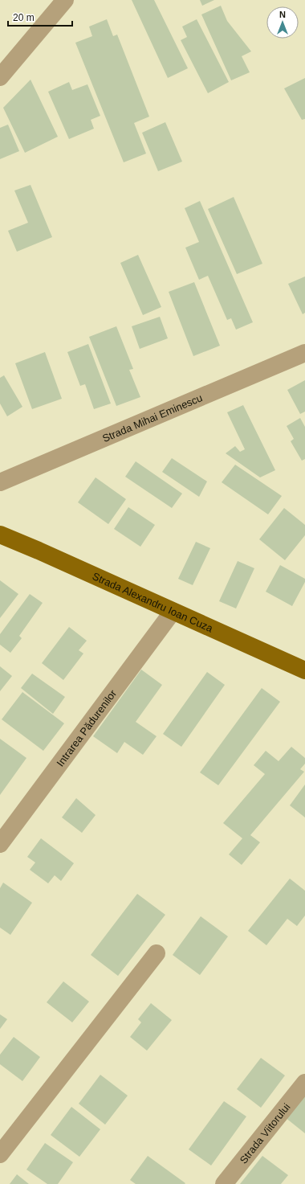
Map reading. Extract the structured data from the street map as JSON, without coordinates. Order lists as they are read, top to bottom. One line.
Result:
{"streets":{"main road":["Strada Alexandru Ioan Cuza"],"street":["Strada Mihai Eminescu","Intrarea Pădurenilor","Strada Viitorului"]},"crossings":[["Strada Alexandru Ioan Cuza","Intrarea Pădurenilor"]],"scale_bar":"20 m","north":"top"}
